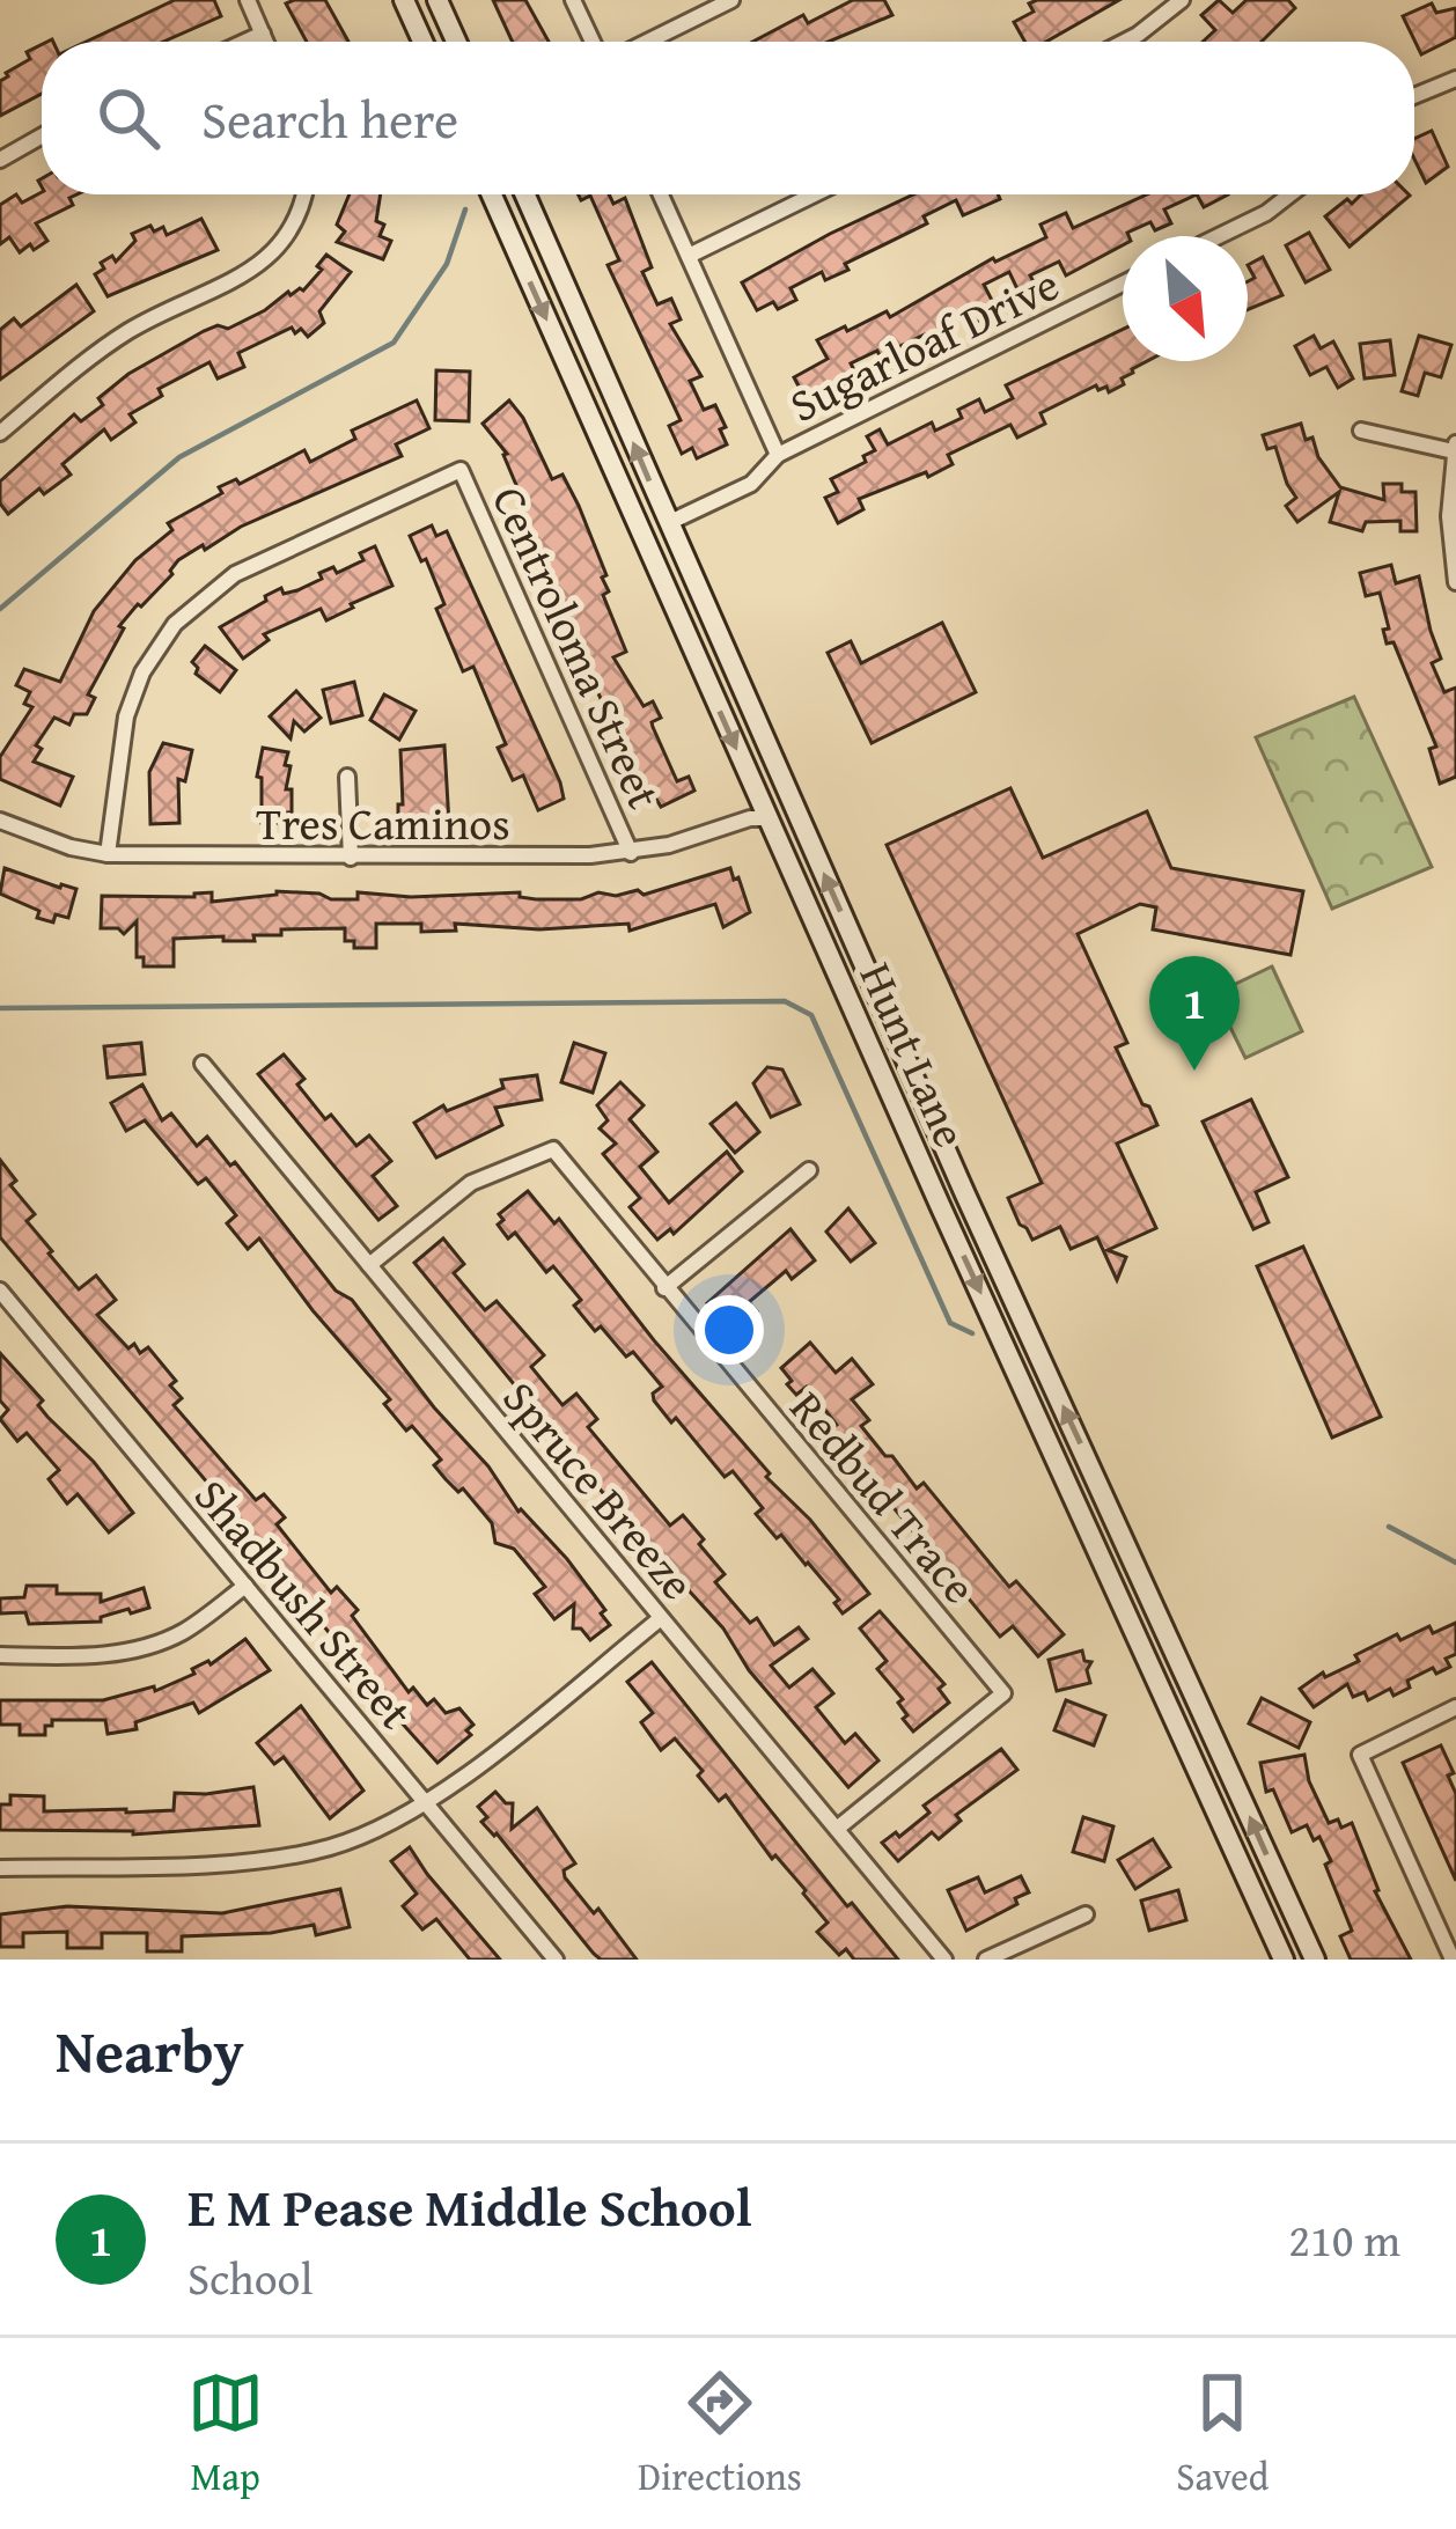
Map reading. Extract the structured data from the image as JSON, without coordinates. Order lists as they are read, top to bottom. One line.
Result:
{"streets":{"main road":["Hunt Lane"],"street":["Sugarloaf Drive","Centroloma Street","Tres Caminos","Spruce Breeze","Redbud Trace","Shadbush Street"]},"crossings":[["Sugarloaf Drive","Hunt Lane"],["Centroloma Street","Tres Caminos"],["Tres Caminos","Hunt Lane"],["Spruce Breeze","Redbud Trace"]],"north":"bottom right","page":{"search":"Search here","pins":"1","heading":"Nearby","list":[{"mark":"1","name":"E M Pease Middle School","note":"School","value":"210 m"}],"nav":["Map","Directions","Saved"]}}
